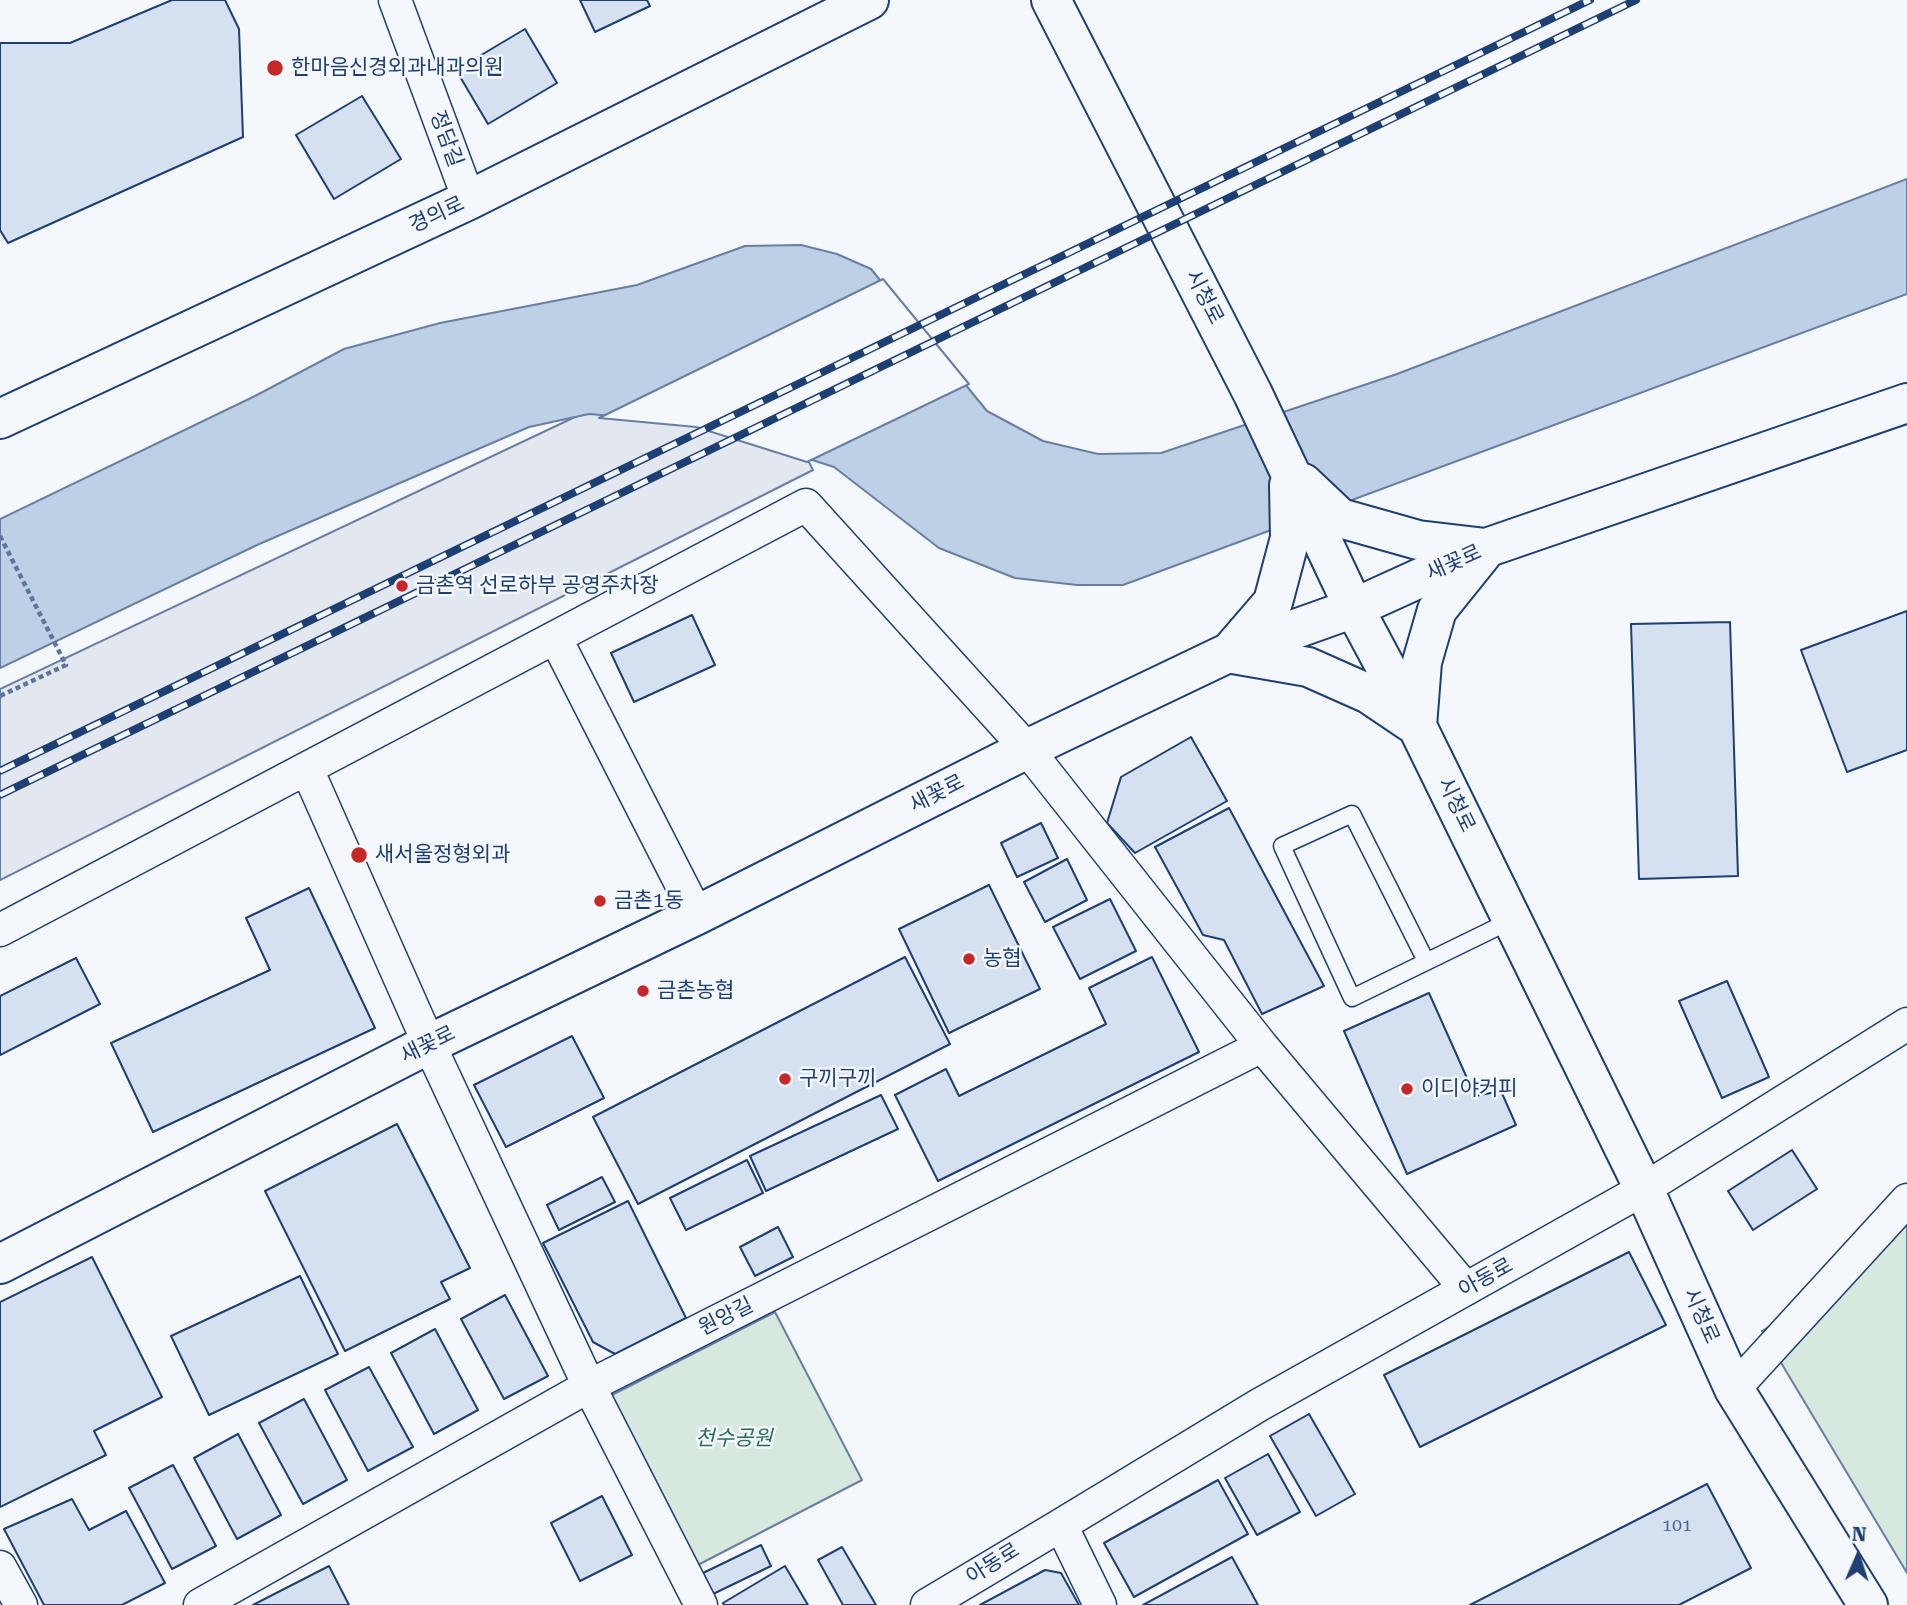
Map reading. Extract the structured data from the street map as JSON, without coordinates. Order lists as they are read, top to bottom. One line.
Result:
{"streets":{"street":["정담길","경의로","시청로","새꽃로","아동로","원앙길"]},"crossings":[["정담길","경의로"],["시청로","새꽃로"],["시청로","아동로"]],"parks":["천수공원"],"places":["한마음신경외과내과의원","금촌역 선로하부 공영주차장","새서울정형외과","금촌1동","농협","금촌농협","구끼구끼","이디야커피"],"house_numbers":["101"],"north":"top"}
